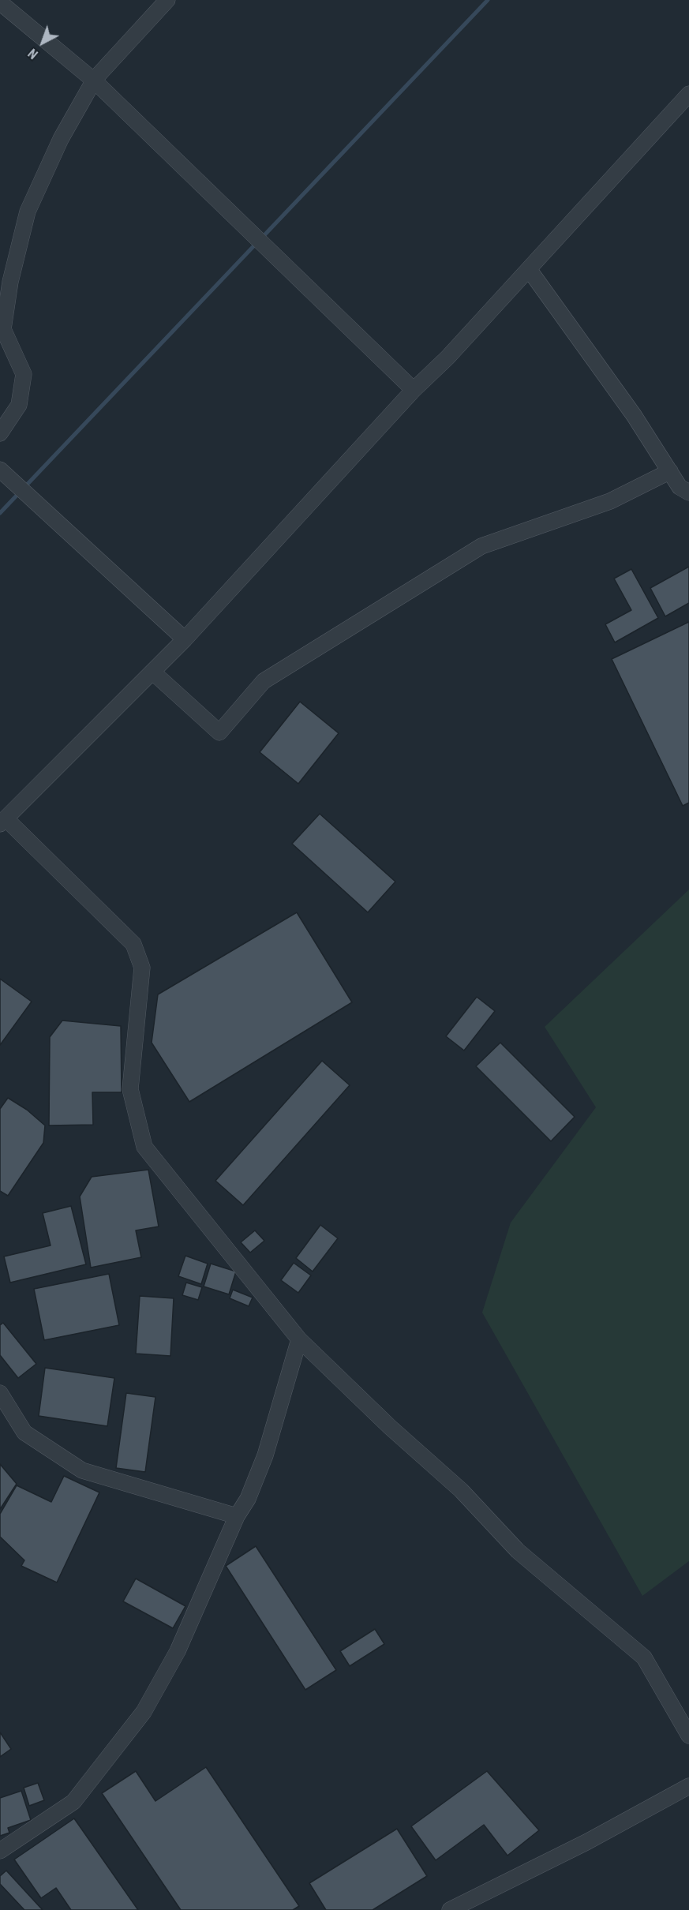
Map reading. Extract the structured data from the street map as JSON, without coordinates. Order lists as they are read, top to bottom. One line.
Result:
{"north":"bottom left"}
